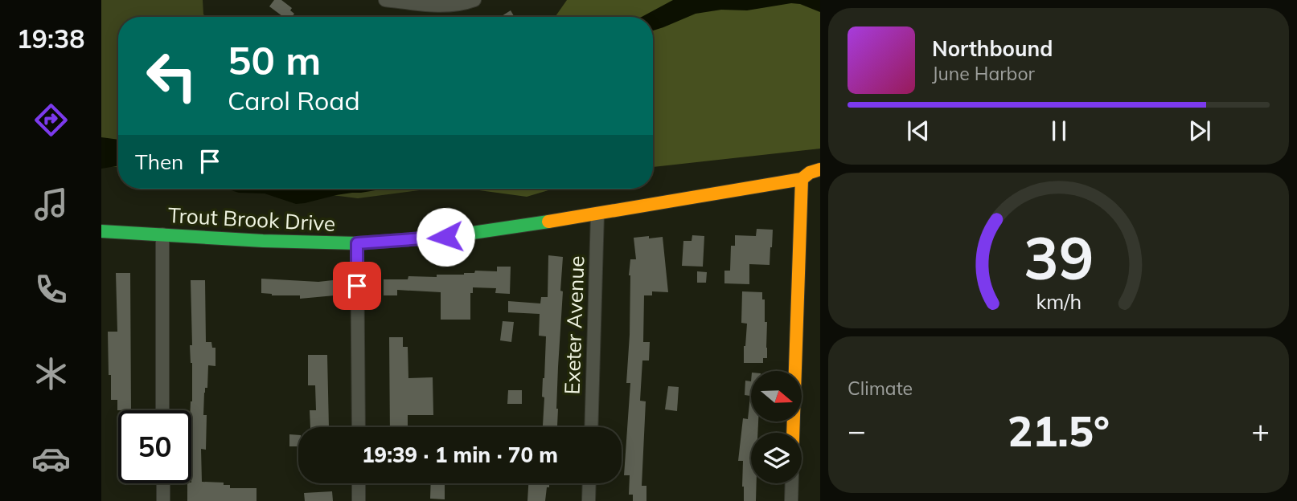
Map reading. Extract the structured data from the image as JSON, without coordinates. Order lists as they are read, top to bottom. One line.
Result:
{"streets":{"main road":["Trout Brook Drive"],"street":["Exeter Avenue"]},"crossings":[["Trout Brook Drive","Exeter Avenue"]],"north":"right","page":{"tabs":"19:38","turn":["50 m","Carol Road"],"song":["Northbound","June Harbor"],"then":"Then","tile":"Climate","heat":["−","21.5°","+"],"limit":"50","trip":"19:39 · 1 min · 70 m","gauge":["39","km/h"]}}
